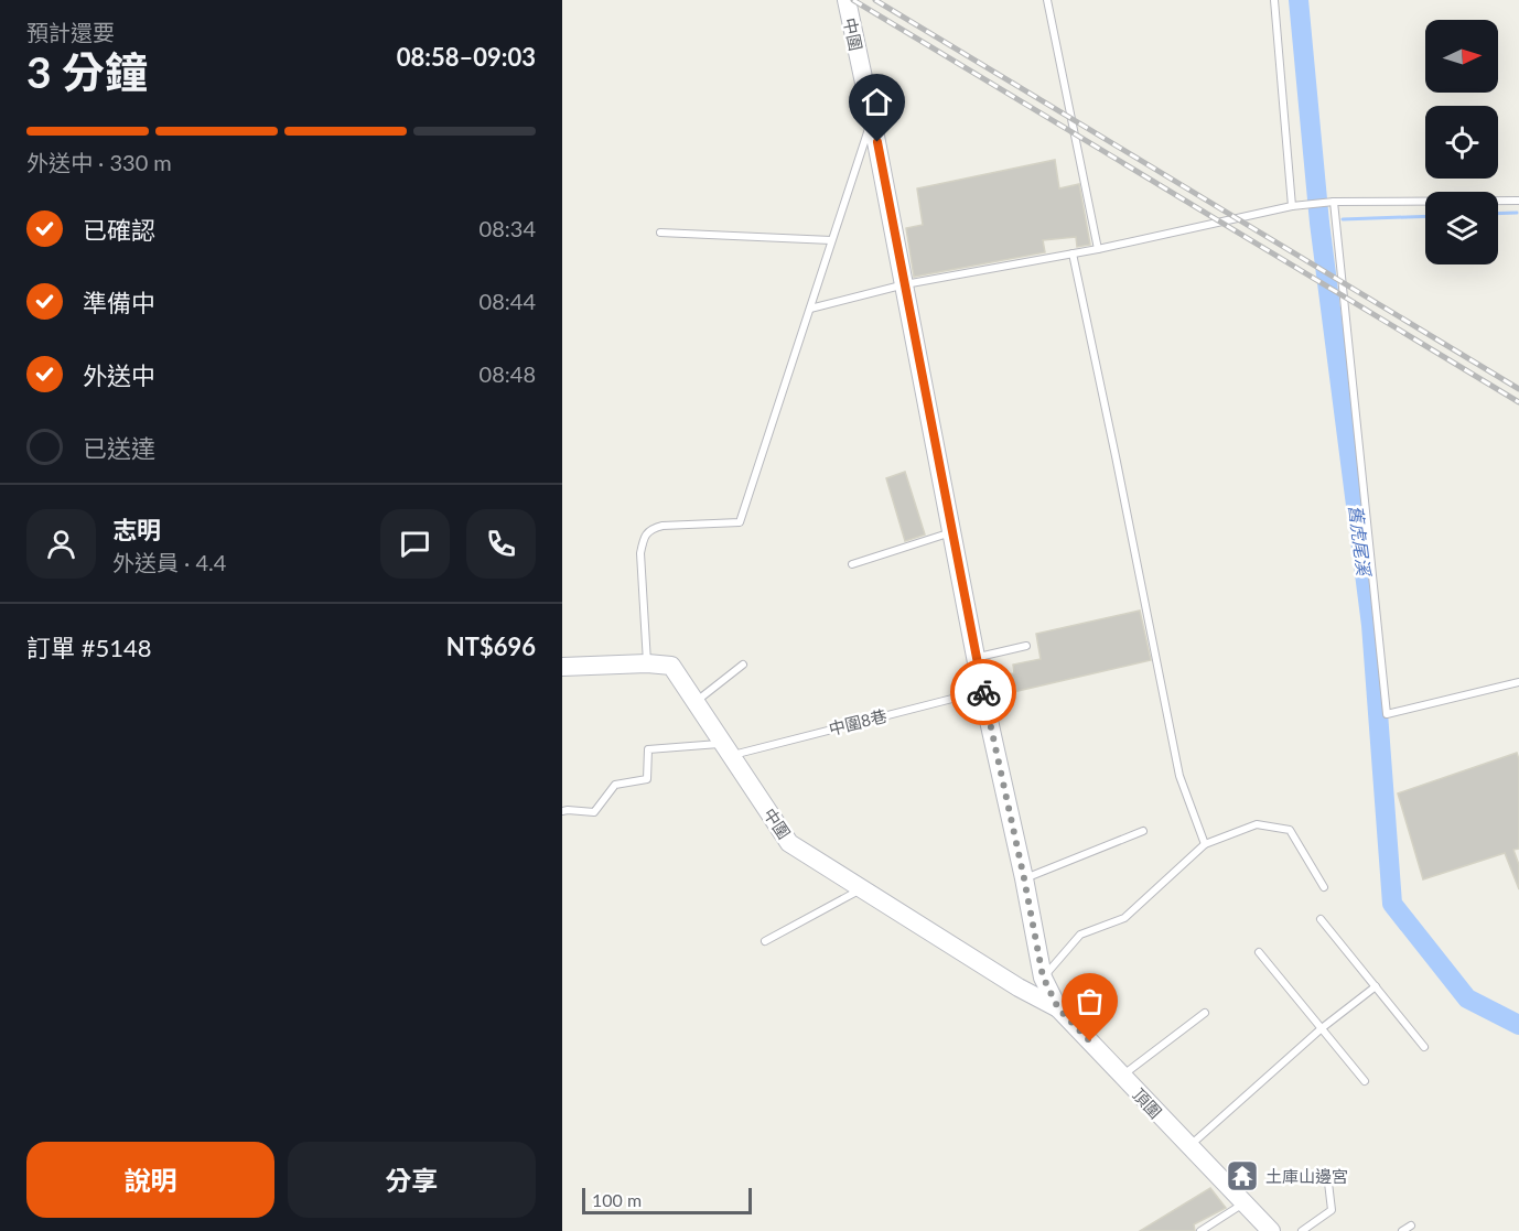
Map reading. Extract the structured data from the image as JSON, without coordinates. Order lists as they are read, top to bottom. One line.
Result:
{"streets":{"street":["中圍","頂圍"],"lane":["中圍8巷"]},"crossings":[["中圍","中圍8巷"],["中圍","頂圍"],["中圍8巷","頂圍"]],"water":["舊虎尾溪"],"places":{"temple":["土庫山邊宮"]},"scale_bar":"100 m","north":"right","page":{"heading":["3 分鐘","預計還要","08:58–09:03"],"panel":["志明","外送員 · 4.4","訂單 #5148","NT$696"],"bar":"外送中 · 330 m","list":[["已確認","08:34"],["準備中","08:44"],["外送中","08:48"],"已送達"],"buttons":["說明","分享"],"scale":"100 m"}}
